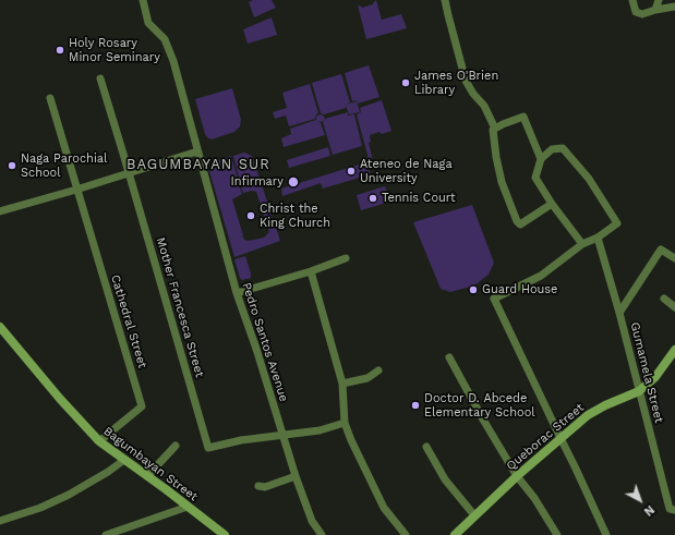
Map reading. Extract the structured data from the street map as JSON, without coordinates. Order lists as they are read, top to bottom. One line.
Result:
{"streets":{"main road":["Queborac Street","Bagumbayan Street"],"street":["Mother Francesca Street","Cathedral Street","Pedro Santos Avenue","Gumamela Street"]},"crossings":[["Mother Francesca Street","Pedro Santos Avenue"],["Cathedral Street","Bagumbayan Street"],["Gumamela Street","Queborac Street"]],"districts":["BAGUMBAYAN SUR"],"places":["Holy Rosary Minor Seminary","James O'Brien Library","Naga Parochial School","Ateneo de Naga University","Infirmary","Tennis Court","Christ the King Church","Guard House","Doctor D. Abcede Elementary School"],"north":"bottom right"}
